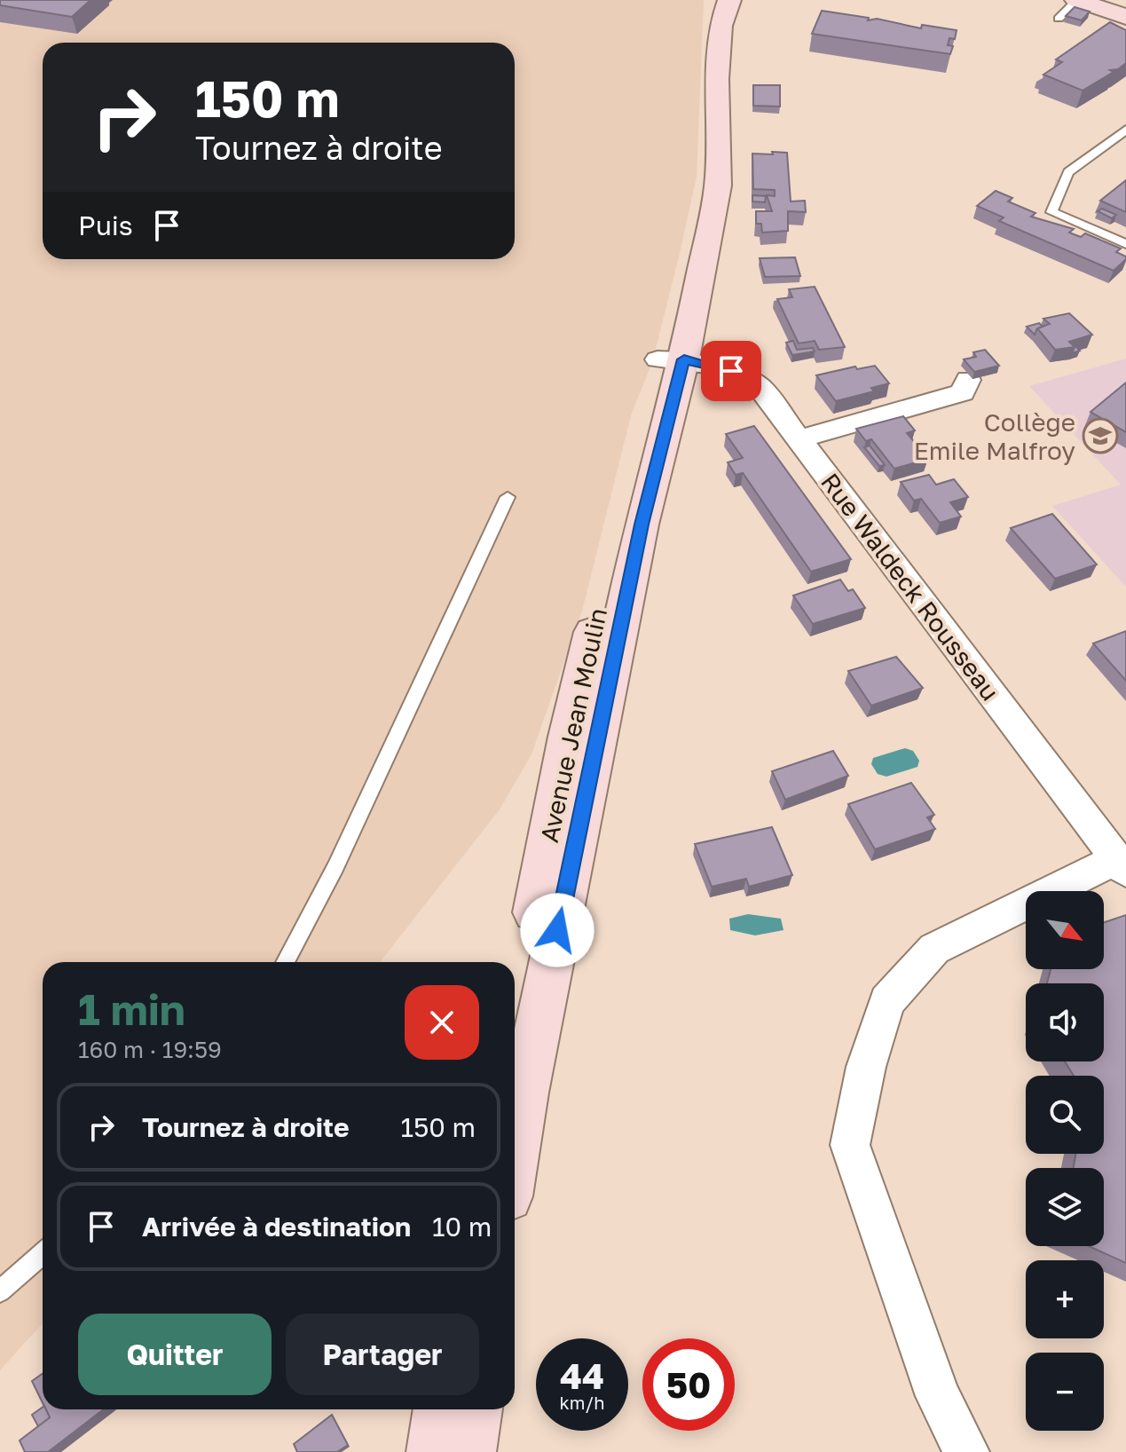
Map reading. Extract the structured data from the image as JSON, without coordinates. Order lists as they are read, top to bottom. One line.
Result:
{"streets":{"main road":["Avenue Jean Moulin"],"street":["Rue Waldeck Rousseau"]},"crossings":[["Rue Waldeck Rousseau","Avenue Jean Moulin"]],"places":{"school or university":["Collège Emile Malfroy"]},"north":"bottom right","page":{"turn":["150 m","Tournez à droite"],"then":"Puis","map_buttons":["+","−"],"heading":["1 min","160 m · 19:59"],"list":[{"name":"Tournez à droite","value":"150 m"},{"name":"Arrivée à destination","value":"10 m"}],"buttons":["Quitter","Partager"],"speed":"44 km/h","limit":"50"}}
